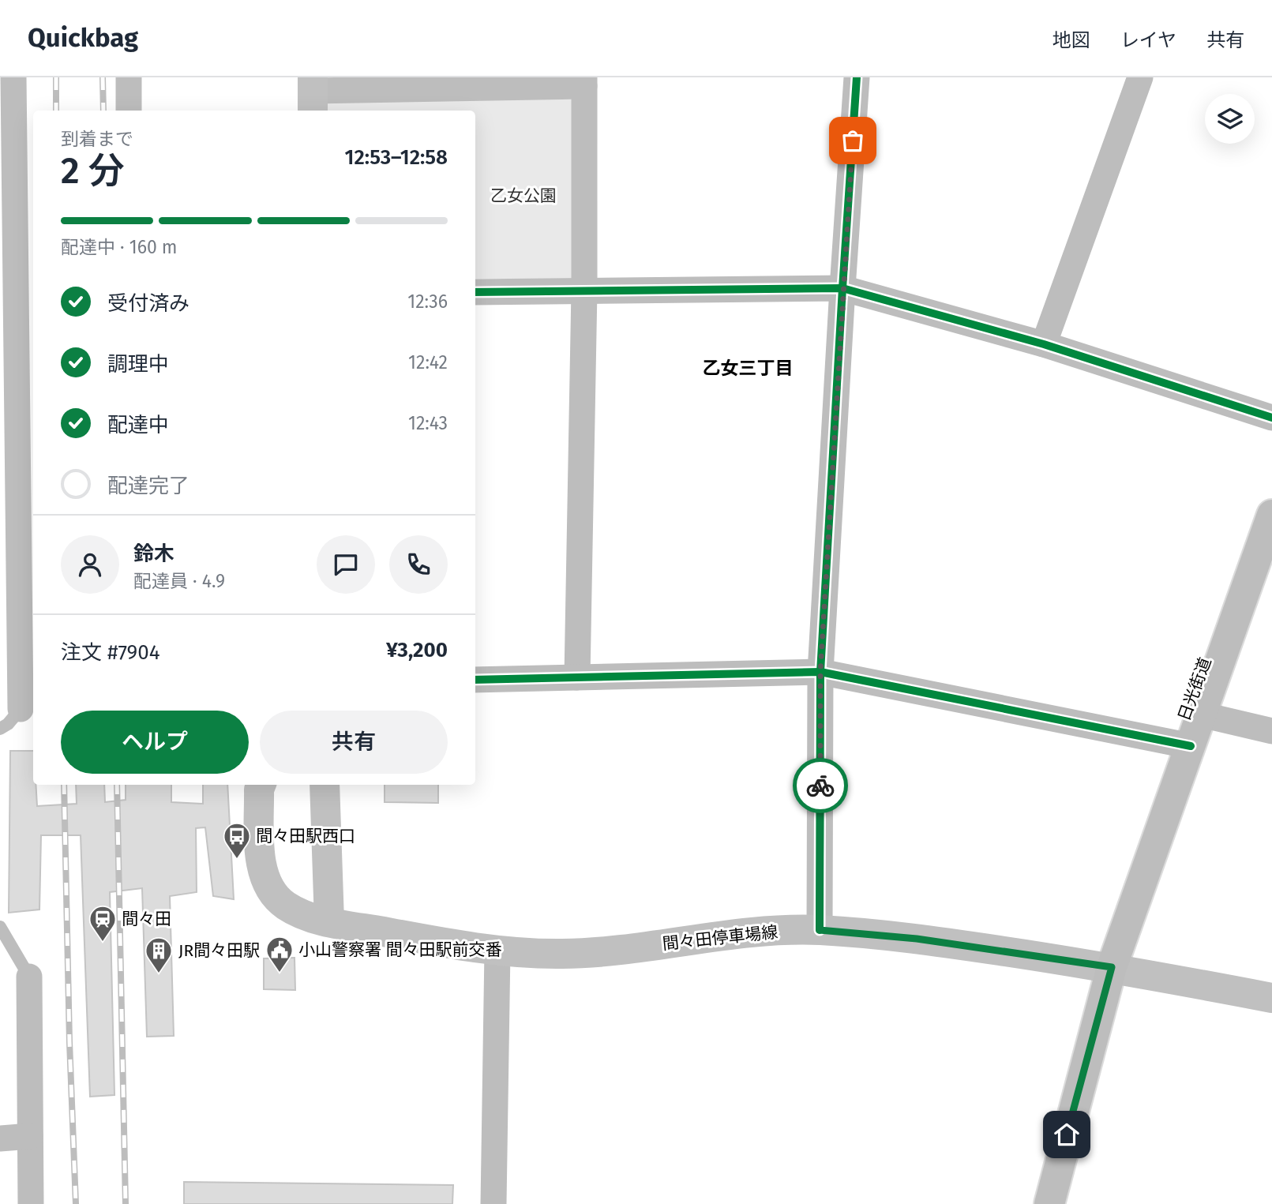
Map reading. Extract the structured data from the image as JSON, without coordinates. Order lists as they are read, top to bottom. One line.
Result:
{"streets":{"highway":["日光街道"],"main road":["間々田停車場線"]},"crossings":[["日光街道","間々田停車場線"]],"districts":["乙女三丁目"],"parks":["乙女公園"],"places":{"bus stop":["間々田駅西口"],"station":["間々田"],"public building":["小山警察署 間々田駅前交番"],"building":["JR間々田駅"]},"page":{"header":"Quickbag","nav":["地図","レイヤ","共有"],"heading":["2 分","到着まで","12:53–12:58"],"panel":["鈴木","配達員 · 4.9","注文 #7904","¥3,200"],"bar":"配達中 · 160 m","list":[["受付済み","12:36"],["調理中","12:42"],["配達中","12:43"],"配達完了"],"buttons":["ヘルプ","共有"]}}
